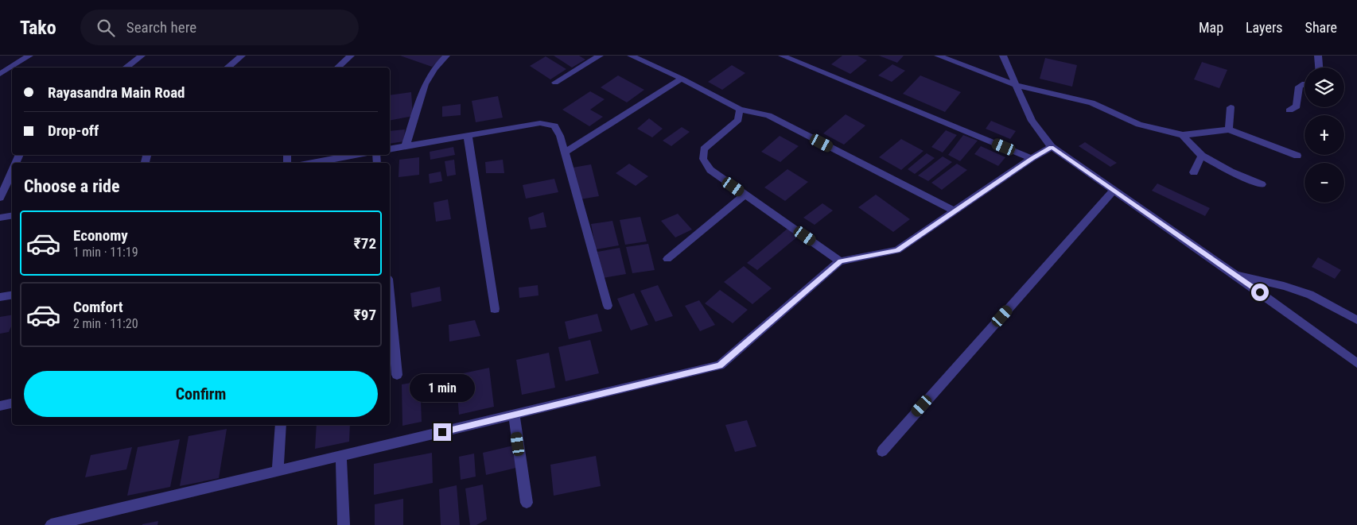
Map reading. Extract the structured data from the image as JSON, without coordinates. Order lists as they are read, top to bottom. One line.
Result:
{"page":{"header":"Tako","search":"Search here","nav":["Map","Layers","Share"],"map_buttons":["+","−"],"banner":["Rayasandra Main Road","Drop-off"],"heading":"Choose a ride","list":[{"name":"Economy","note":"1 min · 11:19","value":"₹72"},{"name":"Comfort","note":"2 min · 11:20","value":"₹97"}],"buttons":"Confirm","bubble":"1 min"}}
